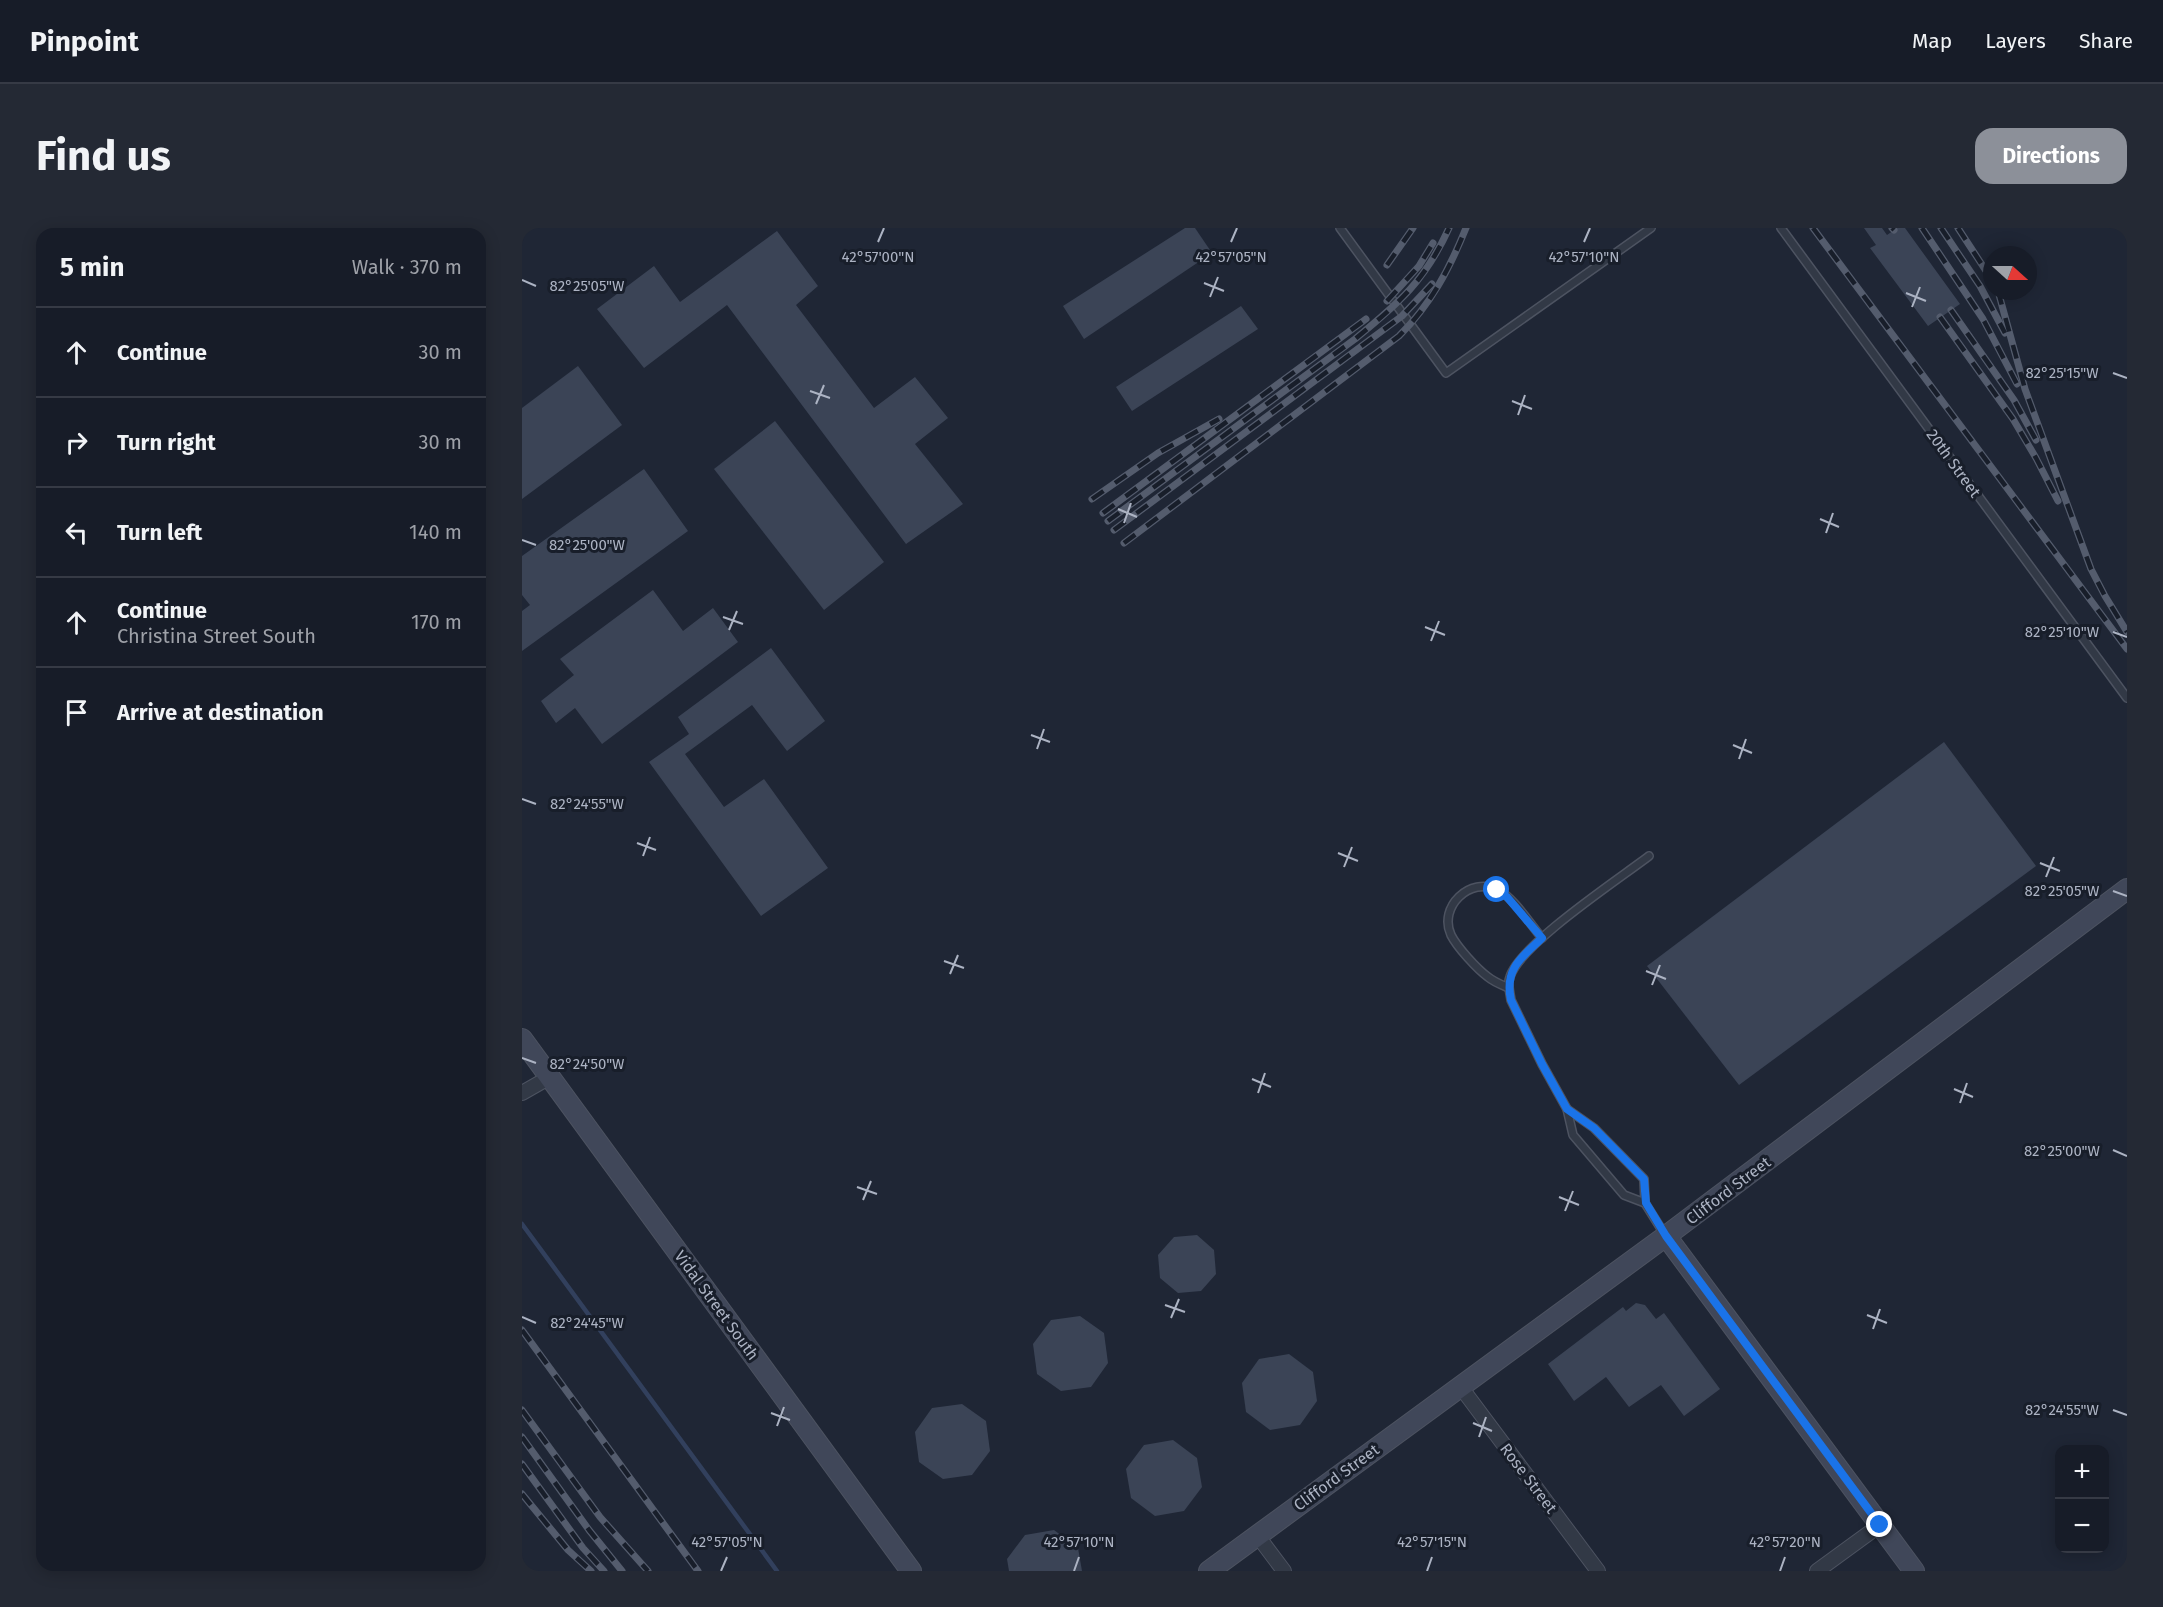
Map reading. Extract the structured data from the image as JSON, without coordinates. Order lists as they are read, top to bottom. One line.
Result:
{"streets":{"street":["Clifford Street","Vidal Street South","Rose Street"],"lane":["20th Street"]},"crossings":[["Clifford Street","Rose Street"]],"north":"right","page":{"header":"Pinpoint","nav":["Map","Layers","Share"],"buttons":"Directions","title":"Find us","heading":["5 min","Walk · 370 m"],"list":[["Continue","30 m"],["Turn right","30 m"],["Turn left","140 m"],["Continue","Christina Street South","170 m"],"Arrive at destination"],"map_buttons":["+","−"]},"coordinates":["42°57'00\"N","42°57'05\"N","42°57'10\"N","82°25'05\"W","82°25'15\"W","82°25'00\"W","82°25'10\"W","82°24'55\"W","82°24'50\"W","82°24'45\"W","42°57'15\"N","42°57'20\"N"]}
